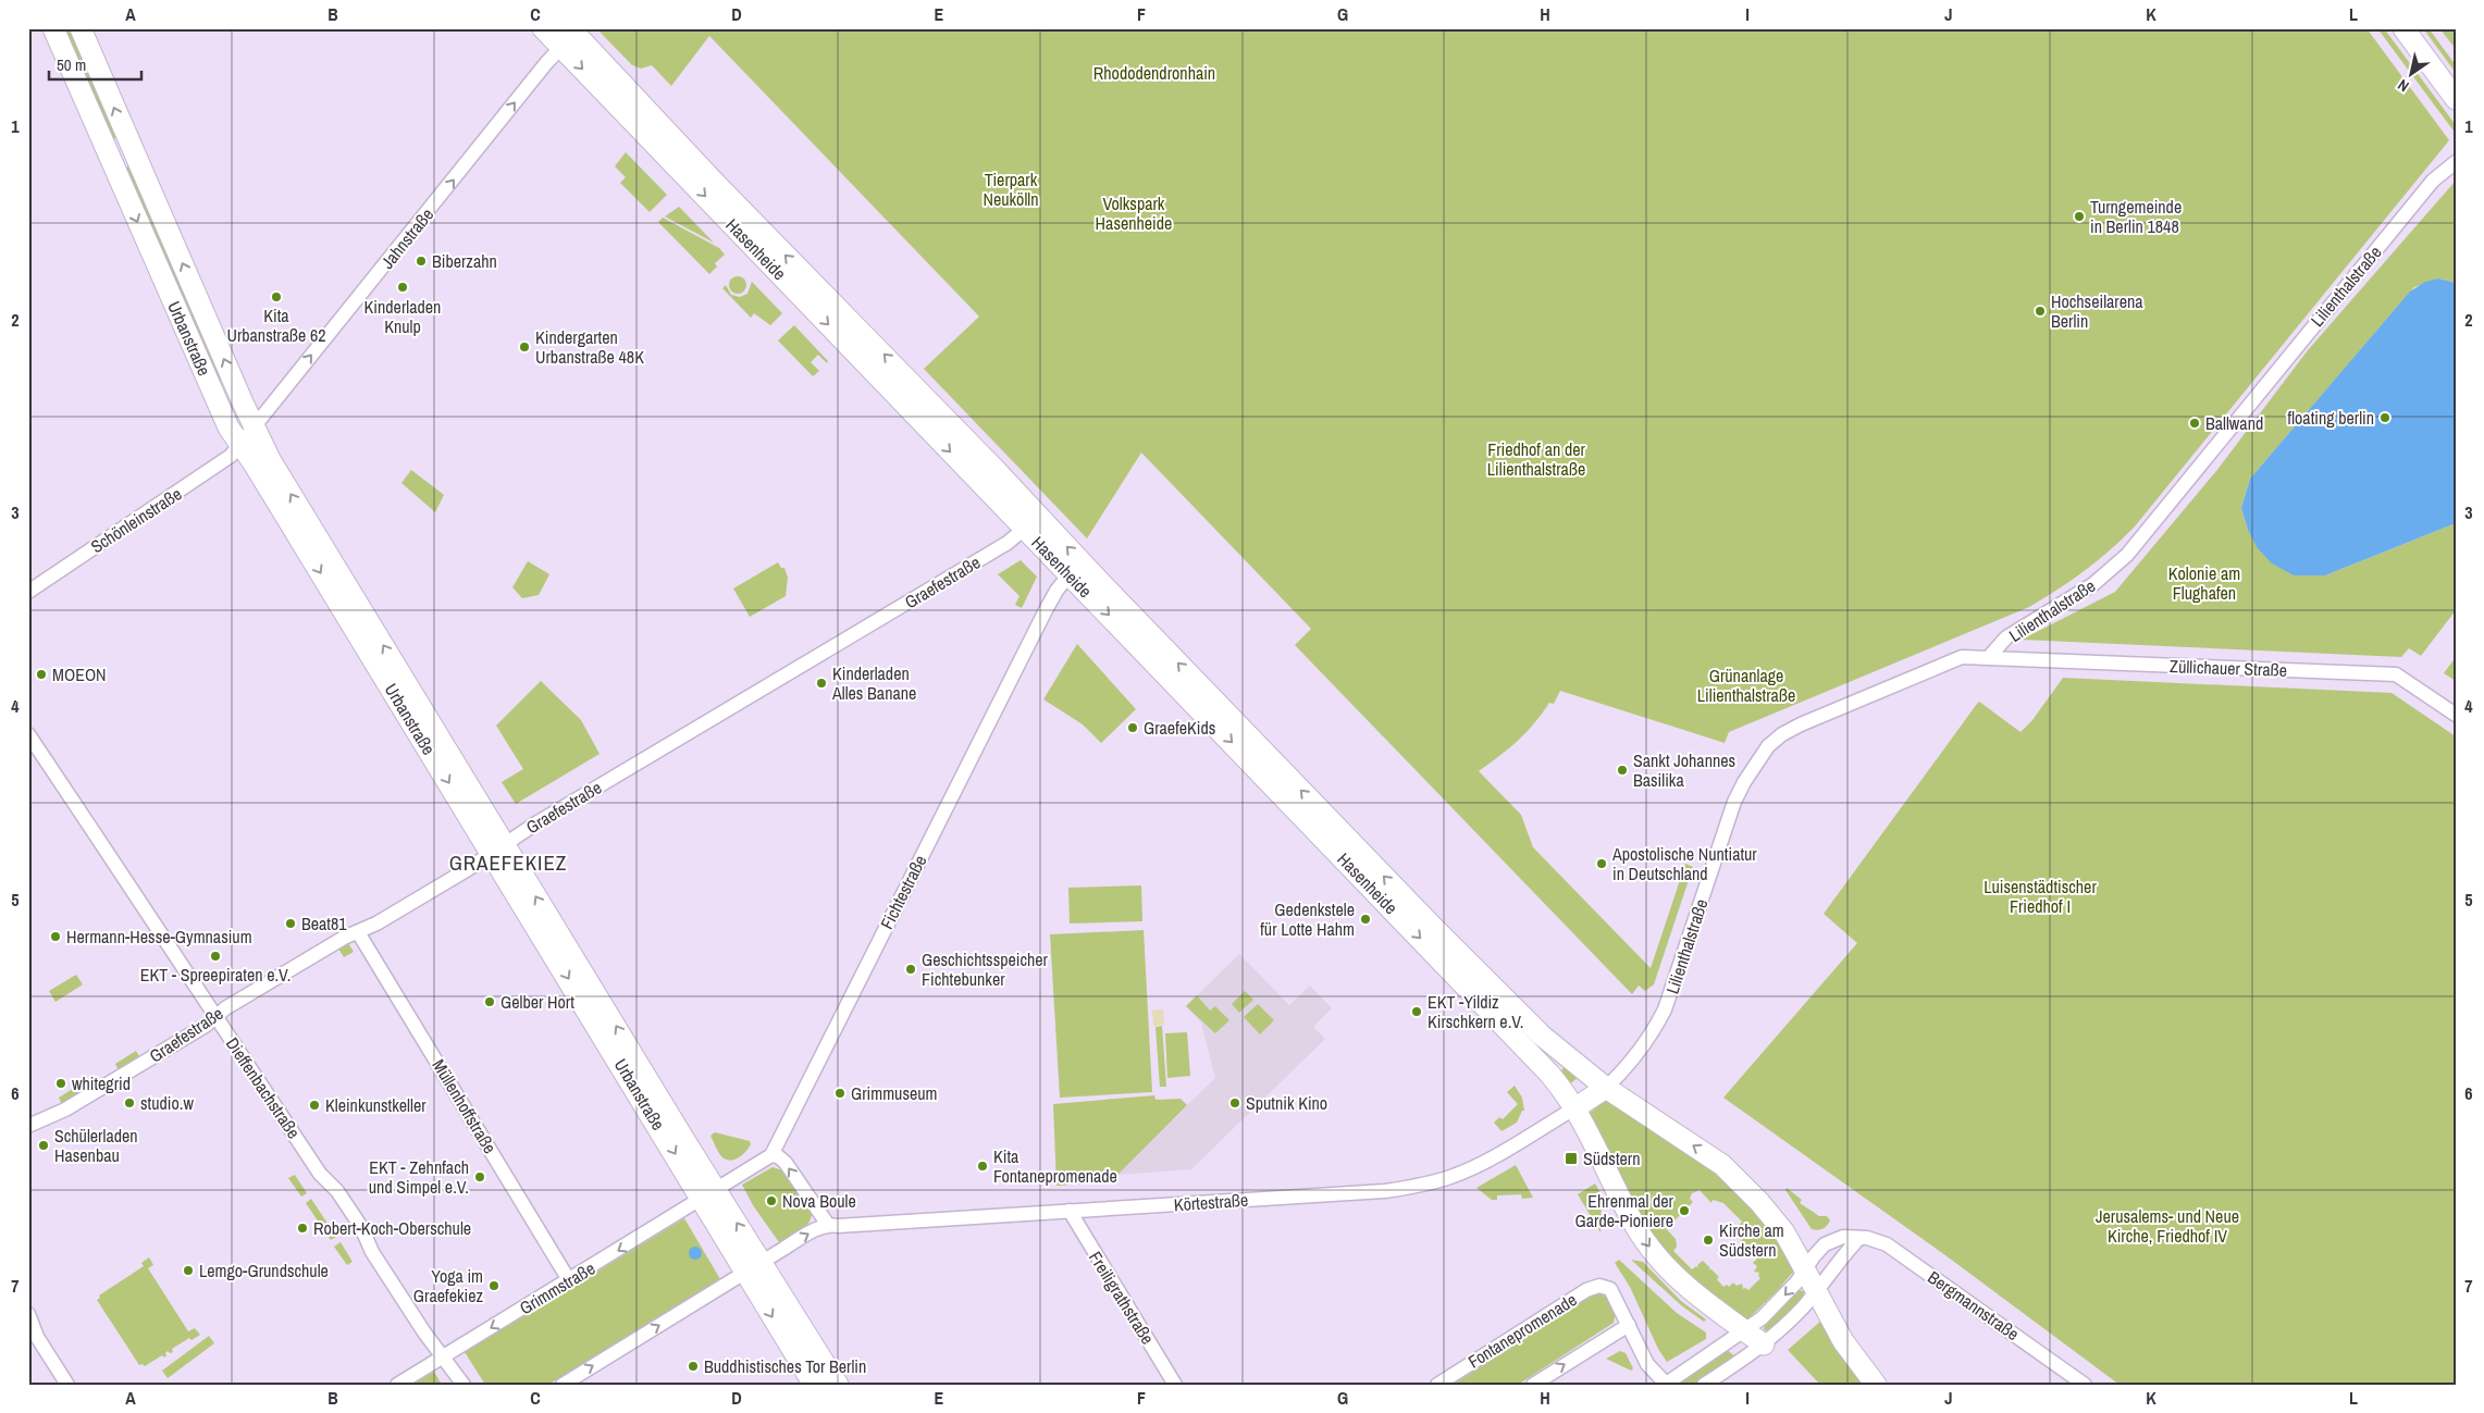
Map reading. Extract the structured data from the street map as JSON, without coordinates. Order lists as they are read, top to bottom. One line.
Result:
{"streets":{"main road":["Hasenheide","Urbanstraße"],"street":["Jahnstraße","Lilienthalstraße","Schönleinstraße","Graefestraße","Züllichauer Straße","Fichtestraße","Dieffenbachstraße","Müllenhoffstraße","Körtestraße","Grimmstraße","Freiligrathstraße","Bergmannstraße","Fontanepromenade"]},"crossings":[["Jahnstraße","Hasenheide"],["Jahnstraße","Urbanstraße"],["Jahnstraße","Schönleinstraße"],["Hasenheide","Lilienthalstraße"],["Hasenheide","Graefestraße"],["Hasenheide","Fichtestraße"],["Hasenheide","Körtestraße"],["Lilienthalstraße","Züllichauer Straße"],["Urbanstraße","Schönleinstraße"],["Urbanstraße","Graefestraße"],["Urbanstraße","Körtestraße"],["Urbanstraße","Grimmstraße"],["Graefestraße","Dieffenbachstraße"],["Graefestraße","Müllenhoffstraße"],["Dieffenbachstraße","Grimmstraße"],["Müllenhoffstraße","Grimmstraße"],["Körtestraße","Freiligrathstraße"]],"one_way":["Jahnstraße"],"districts":["GRAEFEKIEZ"],"parks":["Rhododendronhain","Tierpark Neukölln","Volkspark Hasenheide","Friedhof an der Lilienthalstraße","Kolonie am Flughafen","Grünanlage Lilienthalstraße","Luisenstädtischer Friedhof I","Jerusalems- und Neue Kirche, Friedhof IV"],"places":{"other":["Turngemeinde in Berlin 1848","Biberzahn","Kinderladen Knulp","Kita Urbanstraße 62","Hochseilarena Berlin","Kindergarten Urbanstraße 48K","floating berlin","Ballwand","MOEON","Kinderladen Alles Banane","GraefeKids","Sankt Johannes Basilika","Apostolische Nuntiatur in Deutschland","Gedenkstele für Lotte Hahm","Beat81","Hermann-Hesse-Gymnasium","EKT - Spreepiraten e.V.","Geschichtsspeicher Fichtebunker","Gelber Hort","EKT -Yildiz Kirschkern e.V.","whitegrid","Grimmuseum","studio.w","Sputnik Kino","Kleinkunstkeller","Schülerladen Hasenbau","Kita Fontanepromenade","EKT - Zehnfach und Simpel e.V.","Nova Boule","Ehrenmal der Garde-Pioniere","Robert-Koch-Oberschule","Kirche am Südstern","Lemgo-Grundschule","Yoga im Graefekiez","Buddhistisches Tor Berlin"],"transit":["Südstern"]},"scale_bar":"50 m","north":"bottom left","grid":{"columns":["A","B","C","D","E","F","G","H","I","J","K","L"],"rows":["1","2","3","4","5","6","7"]}}
